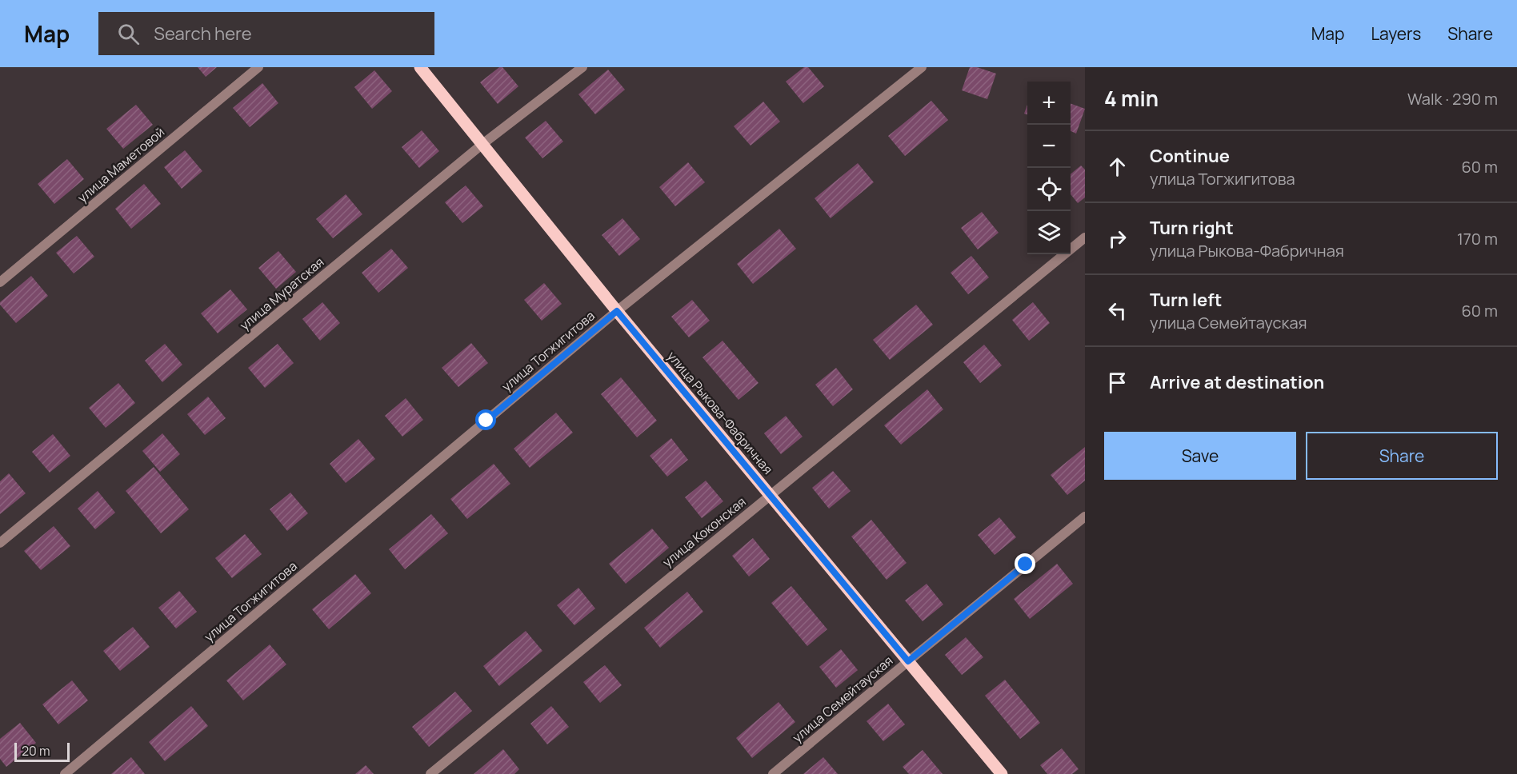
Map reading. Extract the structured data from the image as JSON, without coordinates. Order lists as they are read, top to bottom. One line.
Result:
{"streets":{"main road":["улица Рыкова-Фабричная"],"street":["улица Маметовой","улица Муратская","улица Тогжигитова","улица Коконская","улица Семейтауская"]},"crossings":[["улица Муратская","улица Рыкова-Фабричная"],["улица Тогжигитова","улица Рыкова-Фабричная"],["улица Рыкова-Фабричная","улица Коконская"],["улица Рыкова-Фабричная","улица Семейтауская"]],"scale_bar":"20 m","page":{"header":"Map","search":"Search here","nav":["Map","Layers","Share"],"heading":["4 min","Walk · 290 m"],"map_buttons":["+","−"],"list":[["Continue","улица Тогжигитова","60 m"],["Turn right","улица Рыкова-Фабричная","170 m"],["Turn left","улица Семейтауская","60 m"],"Arrive at destination"],"buttons":["Save","Share"],"scale":"20 m"}}
